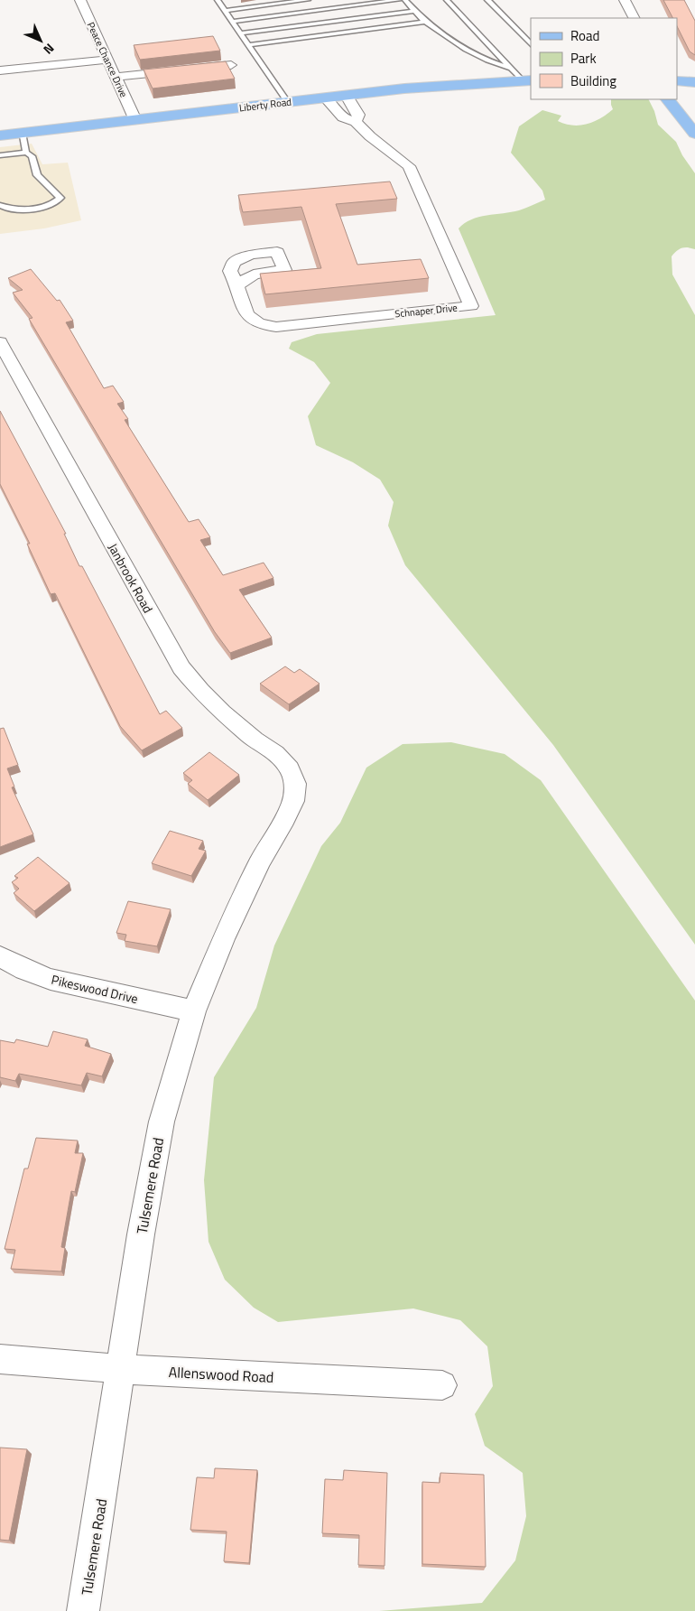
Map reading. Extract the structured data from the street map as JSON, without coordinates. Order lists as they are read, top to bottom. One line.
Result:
{"streets":{"main road":["Liberty Road"],"street":["Peace Chance Drive","Schnaper Drive","Janbrook Road","Pikeswood Drive","Tulsemere Road","Allenswood Road"]},"crossings":[["Peace Chance Drive","Liberty Road"],["Liberty Road","Schnaper Drive"],["Janbrook Road","Tulsemere Road"],["Pikeswood Drive","Tulsemere Road"],["Tulsemere Road","Allenswood Road"]],"legend":["Road","Park","Building"],"north":"bottom right"}
